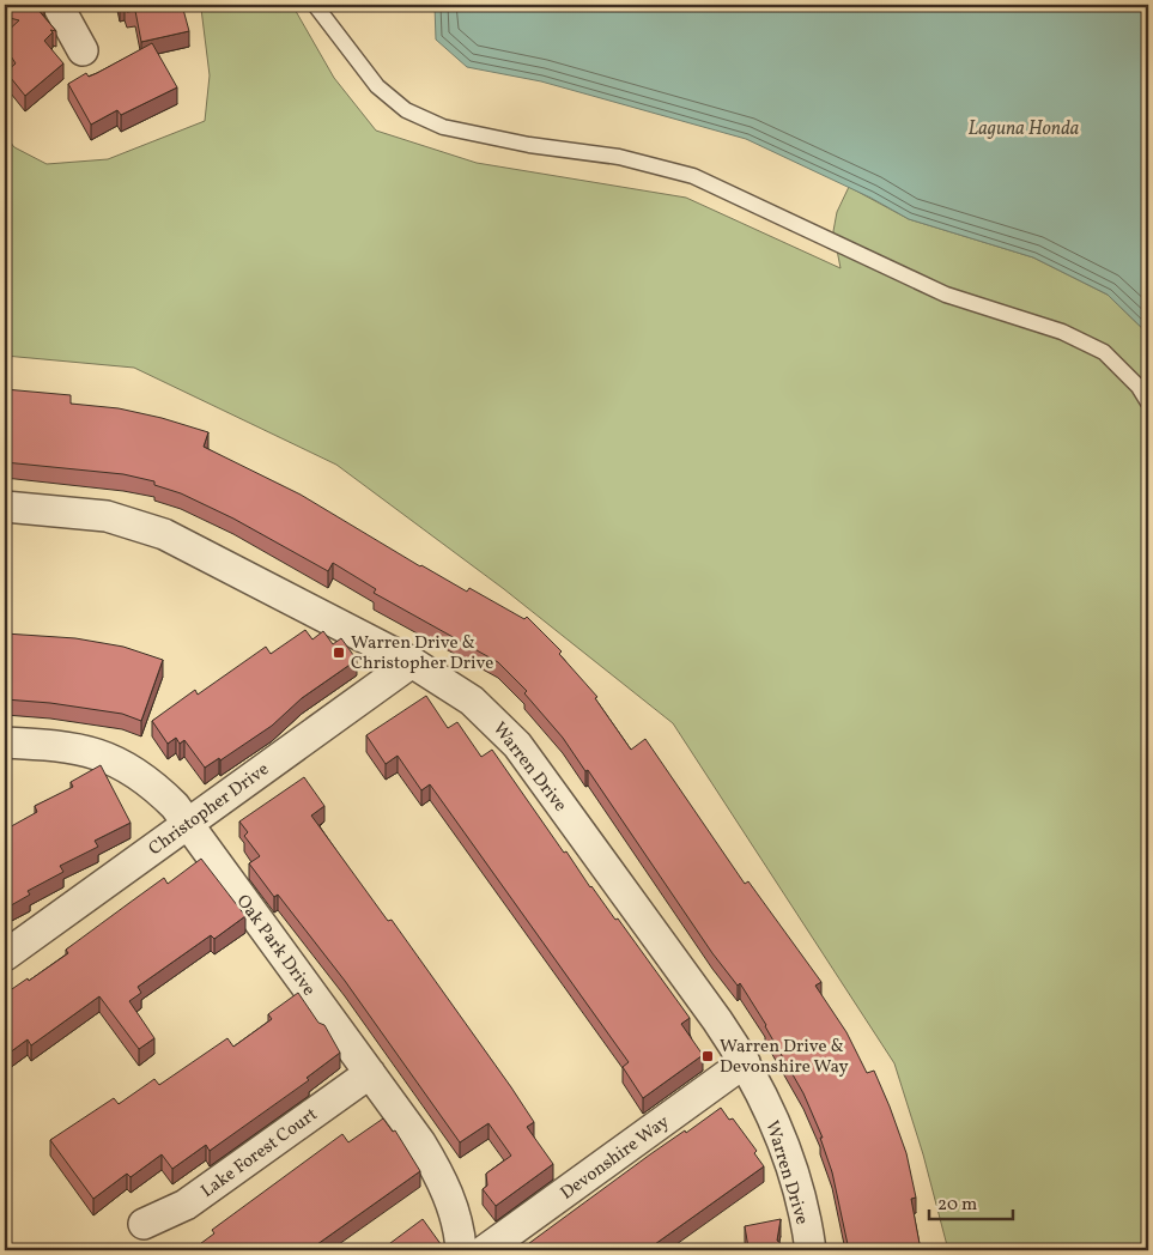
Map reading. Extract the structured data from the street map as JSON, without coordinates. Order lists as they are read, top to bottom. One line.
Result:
{"streets":{"street":["Warren Drive","Christopher Drive","Oak Park Drive","Lake Forest Court","Devonshire Way"]},"crossings":[["Warren Drive","Christopher Drive"],["Warren Drive","Devonshire Way"],["Christopher Drive","Oak Park Drive"],["Oak Park Drive","Lake Forest Court"]],"water":["Laguna Honda"],"places":{"transit":["Warren Drive & Christopher Drive","Warren Drive & Devonshire Way"]},"scale_bar":"20 m"}
